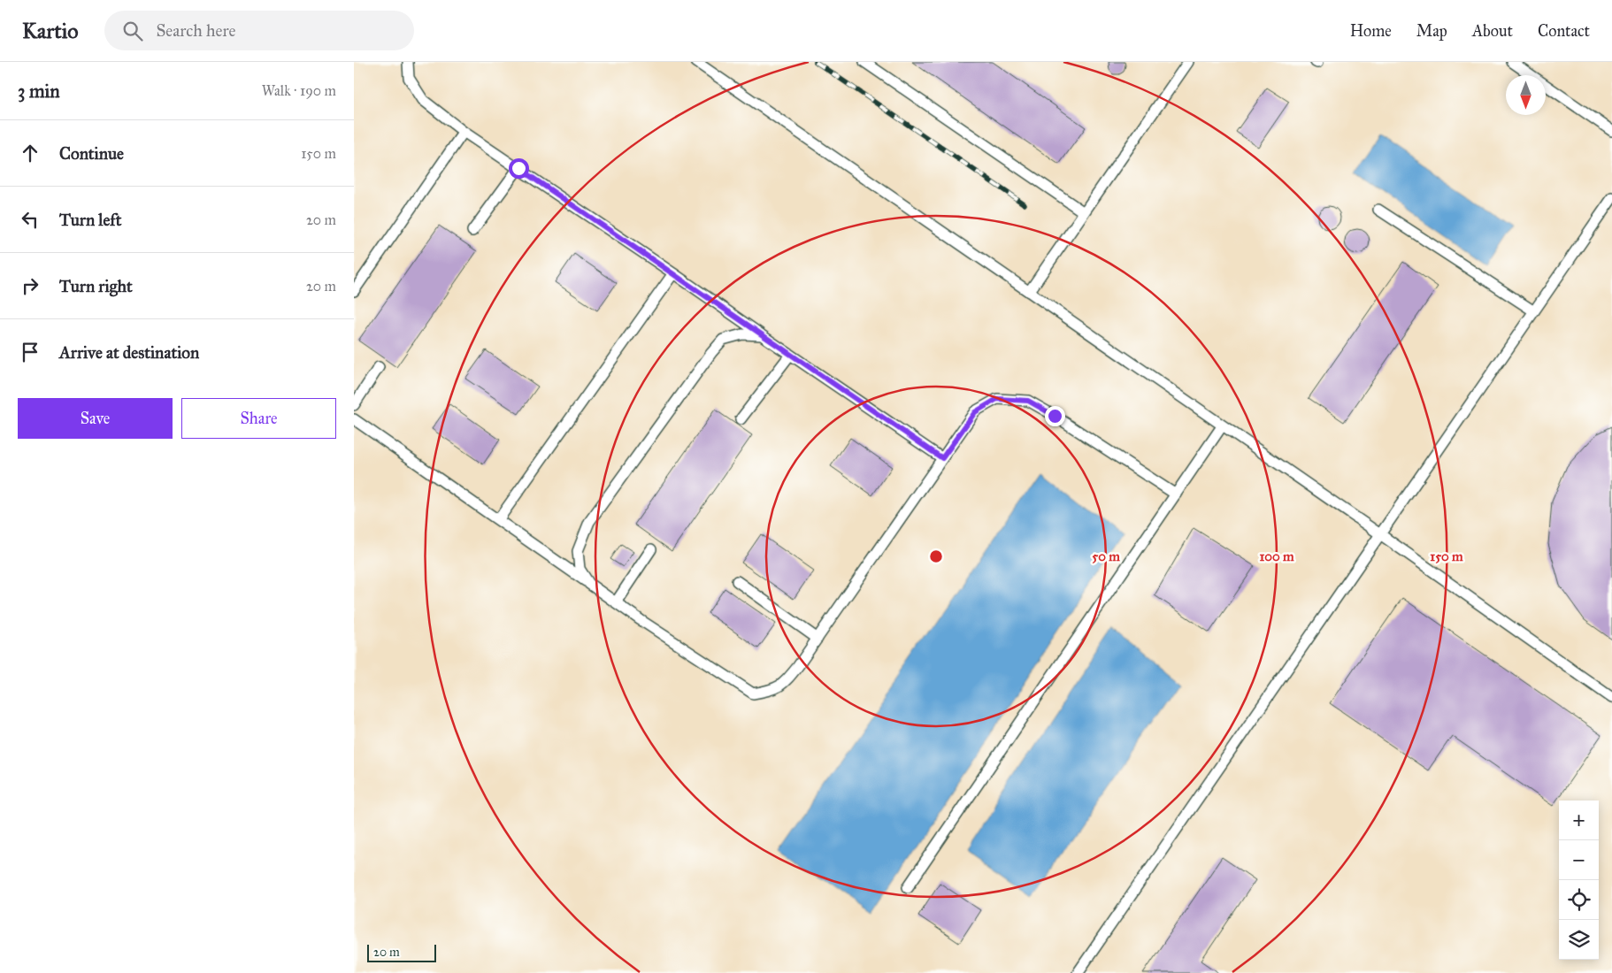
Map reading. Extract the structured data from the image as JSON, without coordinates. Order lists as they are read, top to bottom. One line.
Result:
{"scale_bar":"20 m","north":"bottom","page":{"header":"Kartio","search":"Search here","nav":["Home","Map","About","Contact"],"heading":["3 min","Walk · 190 m"],"list":[["Continue","150 m"],["Turn left","20 m"],["Turn right","20 m"],"Arrive at destination"],"buttons":["Save","Share"],"map_buttons":["+","−"],"scale":"20 m"},"rings":["50 m","100 m","150 m"]}
